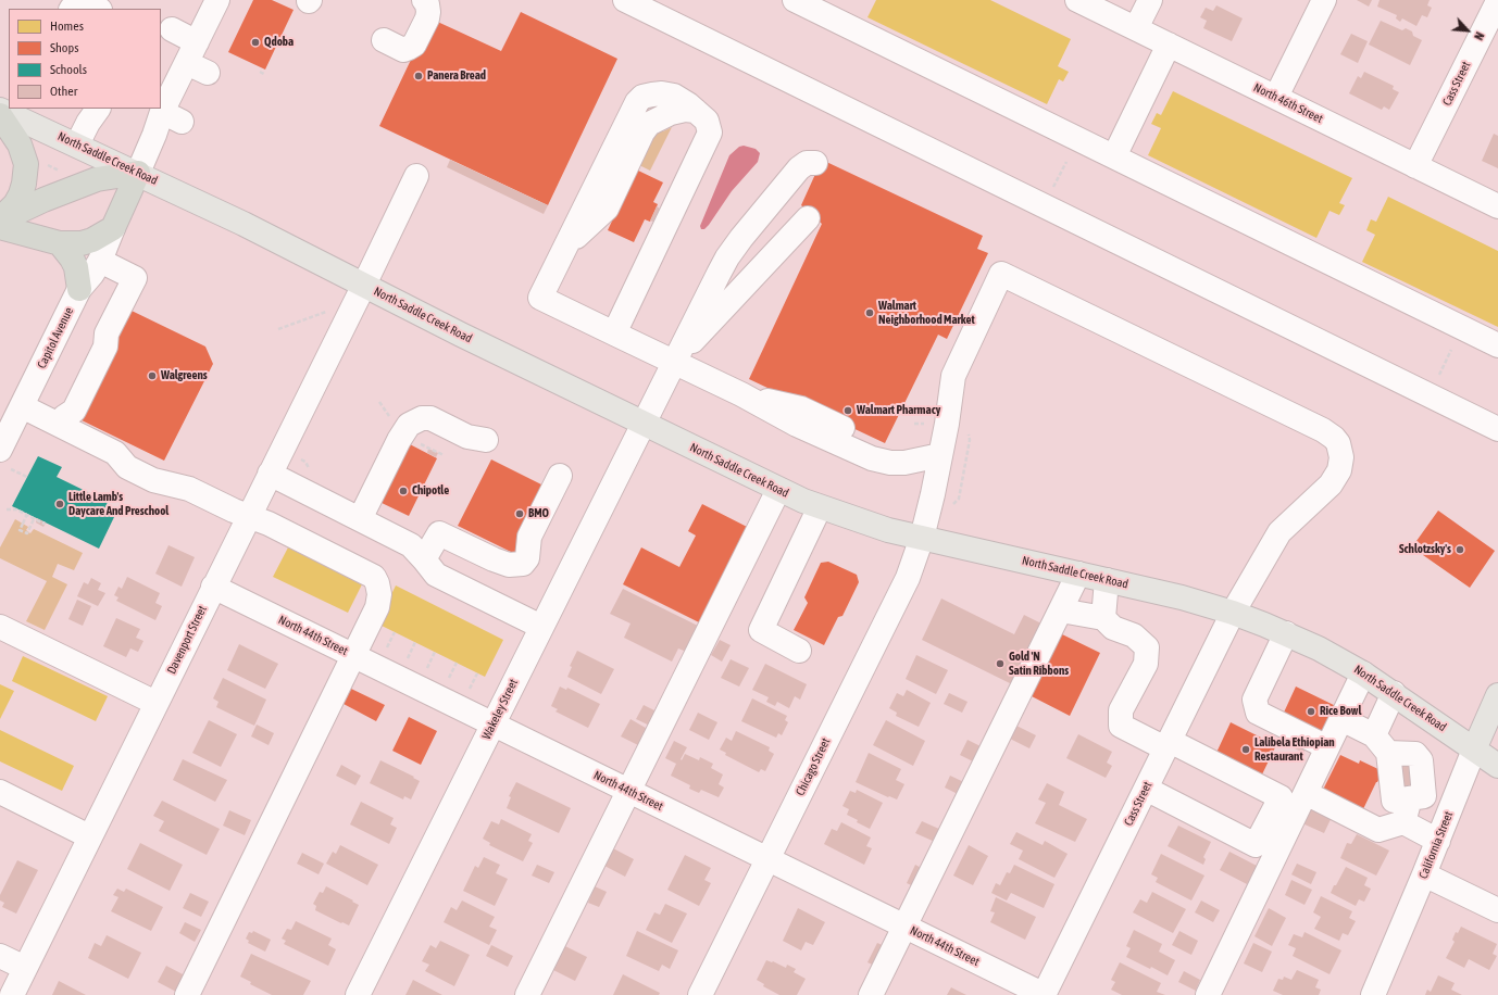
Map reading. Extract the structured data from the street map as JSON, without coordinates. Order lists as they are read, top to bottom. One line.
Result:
{"streets":{"main road":["North Saddle Creek Road","California Street"],"street":["Cass Street","North 46th Street","Capitol Avenue","North 44th Street","Davenport Street","Wakeley Street","Chicago Street"]},"crossings":[["Cass Street","North 46th Street"],["Cass Street","North Saddle Creek Road"],["Cass Street","North 44th Street"],["Cass Street","Chicago Street"],["North Saddle Creek Road","Davenport Street"],["North Saddle Creek Road","Wakeley Street"],["North Saddle Creek Road","Chicago Street"],["North Saddle Creek Road","California Street"],["North 44th Street","Davenport Street"],["North 44th Street","Wakeley Street"],["North 44th Street","Chicago Street"]],"places":["Qdoba","Panera Bread","Walmart Neighborhood Market","Walgreens","Walmart Pharmacy","Chipotle","Little Lamb's Daycare And Preschool","BMO","Schlotzsky's","Gold 'N Satin Ribbons","Rice Bowl","Lalibela Ethiopian Restaurant"],"legend":["Homes","Shops","Schools","Other"],"north":"bottom right"}
